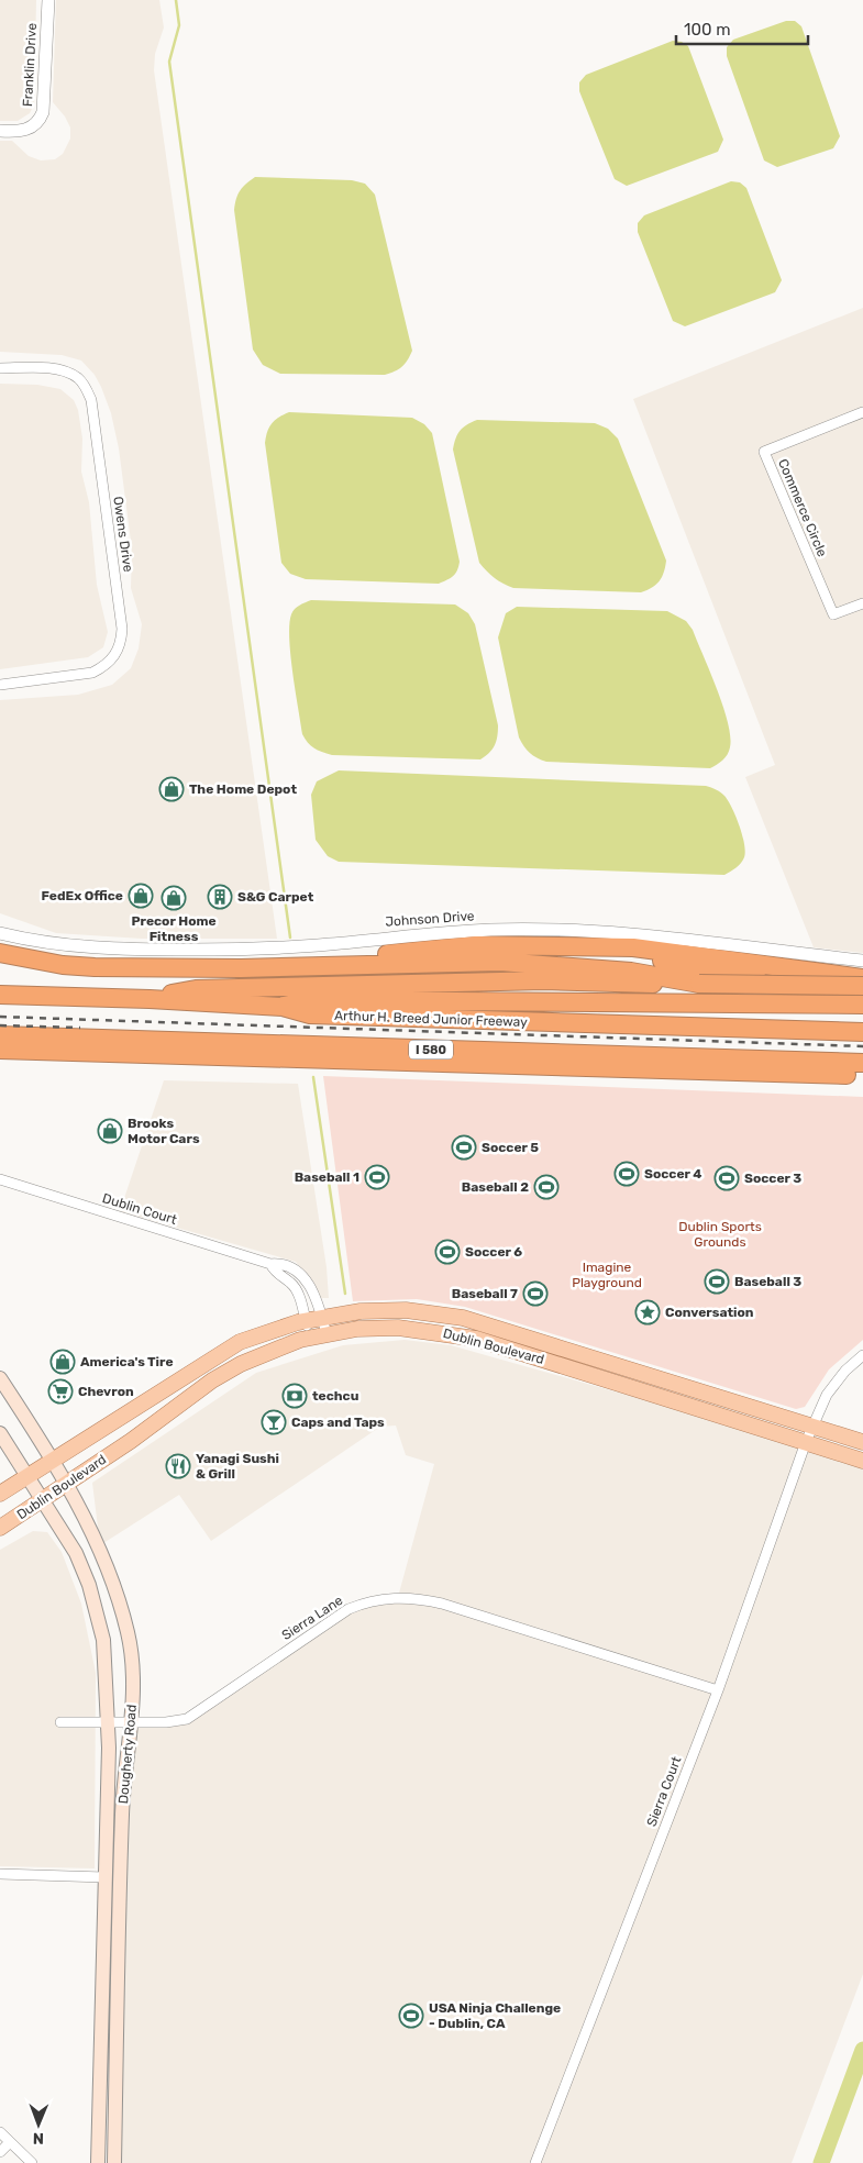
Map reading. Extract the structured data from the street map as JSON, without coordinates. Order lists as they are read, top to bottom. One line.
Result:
{"streets":{"highway":["Arthur H. Breed Junior Freeway","I 580"],"main road":["Dublin Boulevard","Dougherty Road"],"street":["Franklin Drive","Commerce Circle","Owens Drive","Johnson Drive","Dublin Court","Sierra Lane","Sierra Court"]},"crossings":[["Dublin Court","Dublin Boulevard"],["Dublin Boulevard","Dougherty Road"],["Dublin Boulevard","Sierra Court"],["Sierra Lane","Dougherty Road"],["Sierra Lane","Sierra Court"]],"parks":["Dublin Sports Grounds","Imagine Playground"],"places":{"shop":["The Home Depot","FedEx Office","Precor Home Fitness","Brooks Motor Cars","America's Tire"],"building":["S&G Carpet"],"sports":["Soccer 5","Soccer 4","Baseball 1","Soccer 3","Baseball 2","Soccer 6","Baseball 3","Baseball 7","USA Ninja Challenge - Dublin, CA"],"place":["Conversation"],"supermarket":["Chevron"],"bank":["techcu"],"bar":["Caps and Taps"],"restaurant":["Yanagi Sushi & Grill"]},"scale_bar":"100 m","north":"bottom"}
